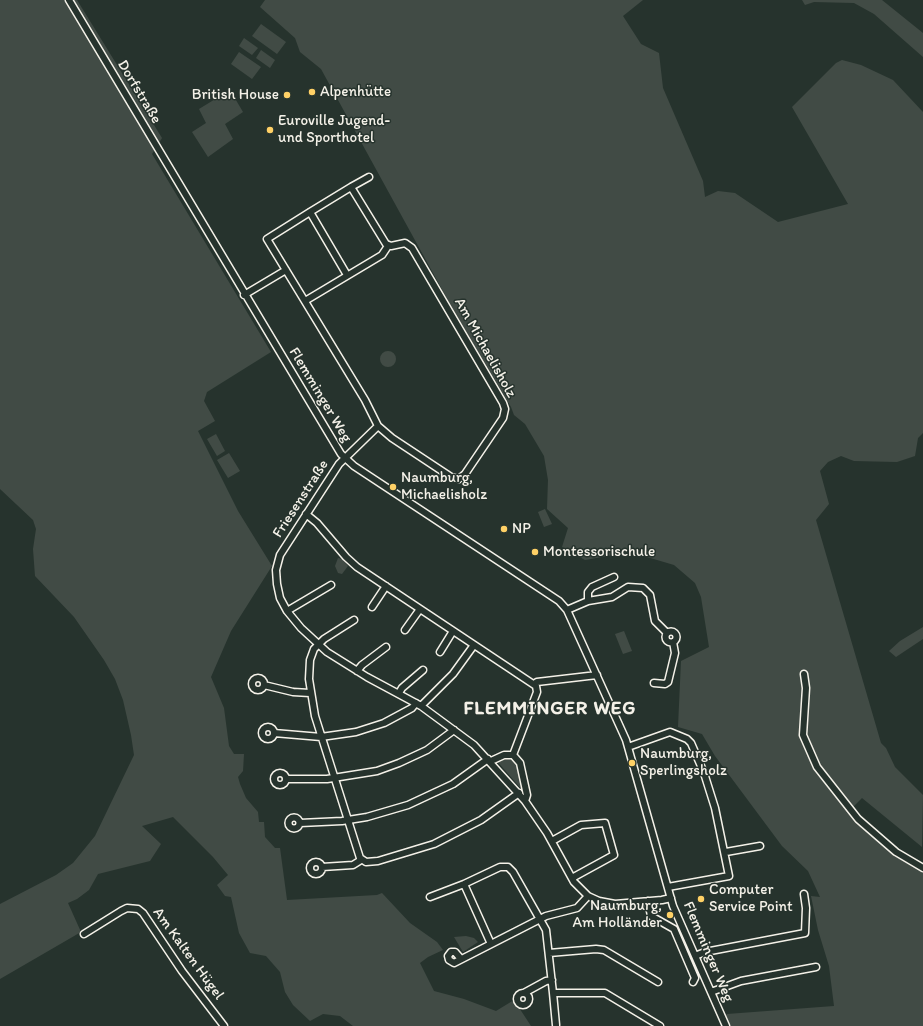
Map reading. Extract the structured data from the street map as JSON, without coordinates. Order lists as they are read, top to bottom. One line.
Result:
{"streets":{"street":["Dorfstraße","Am Michaelisholz","Flemminger Weg","Friesenstraße","Am Kalten Hügel"]},"crossings":[["Dorfstraße","Flemminger Weg"],["Flemminger Weg","Friesenstraße"]],"districts":["FLEMMINGER WEG"],"places":["Alpenhütte","British House","Euroville Jugend- und Sporthotel","Naumburg, Michaelisholz","NP","Montessorischule","Naumburg, Sperlingsholz","Computer Service Point","Naumburg, Am Holländer"]}
